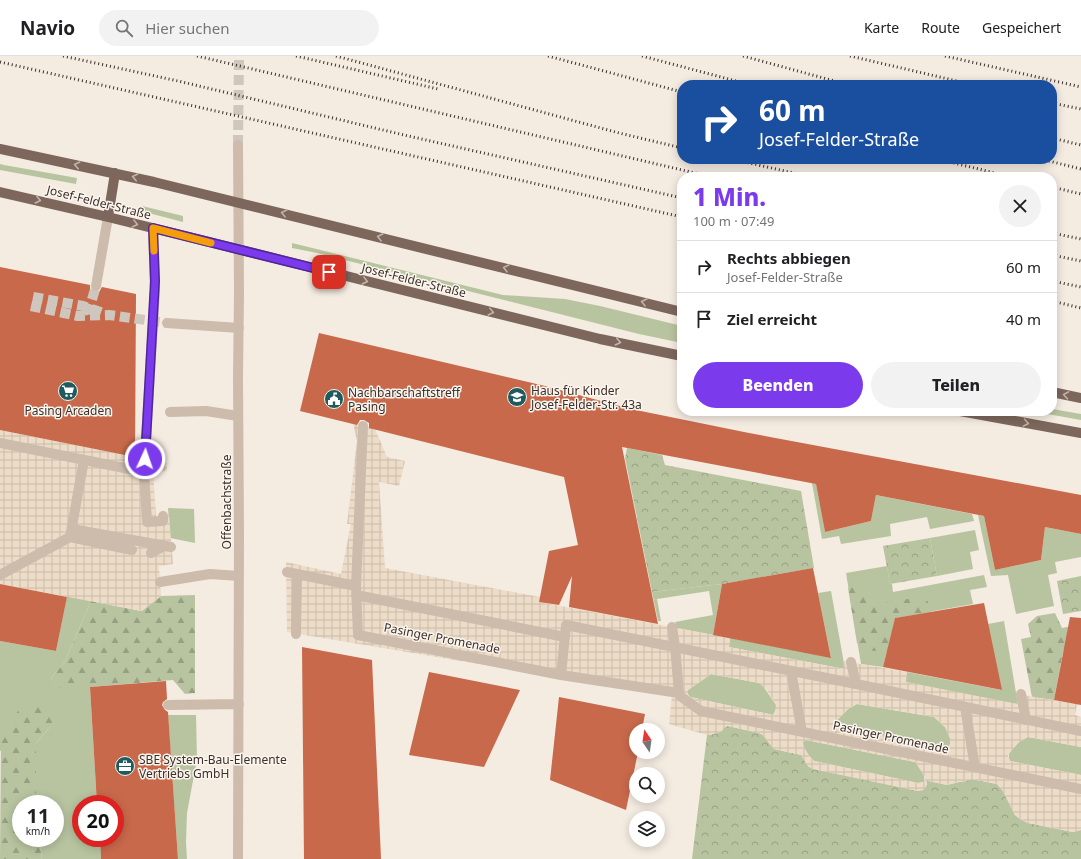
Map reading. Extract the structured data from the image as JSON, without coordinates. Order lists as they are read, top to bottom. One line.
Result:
{"streets":{"main road":["Josef-Felder-Straße"],"street":["Offenbachstraße","Pasinger Promenade"]},"places":{"supermarket":["Pasing Arcaden"],"school or university":["Haus für Kinder Josef-Felder-Str. 43a"],"public building":["Nachbarschaftstreff Pasing"],"office":["SBE System-Bau-Elemente Vertriebs GmbH"]},"north":"top","page":{"header":"Navio","search":"Hier suchen","nav":["Karte","Route","Gespeichert"],"turn":["60 m","Josef-Felder-Straße"],"heading":["1 Min.","100 m · 07:49"],"list":[{"name":"Rechts abbiegen","note":"Josef-Felder-Straße","value":"60 m"},{"name":"Ziel erreicht","value":"40 m"}],"buttons":["Beenden","Teilen"],"speed":"11 km/h","limit":"20"}}
